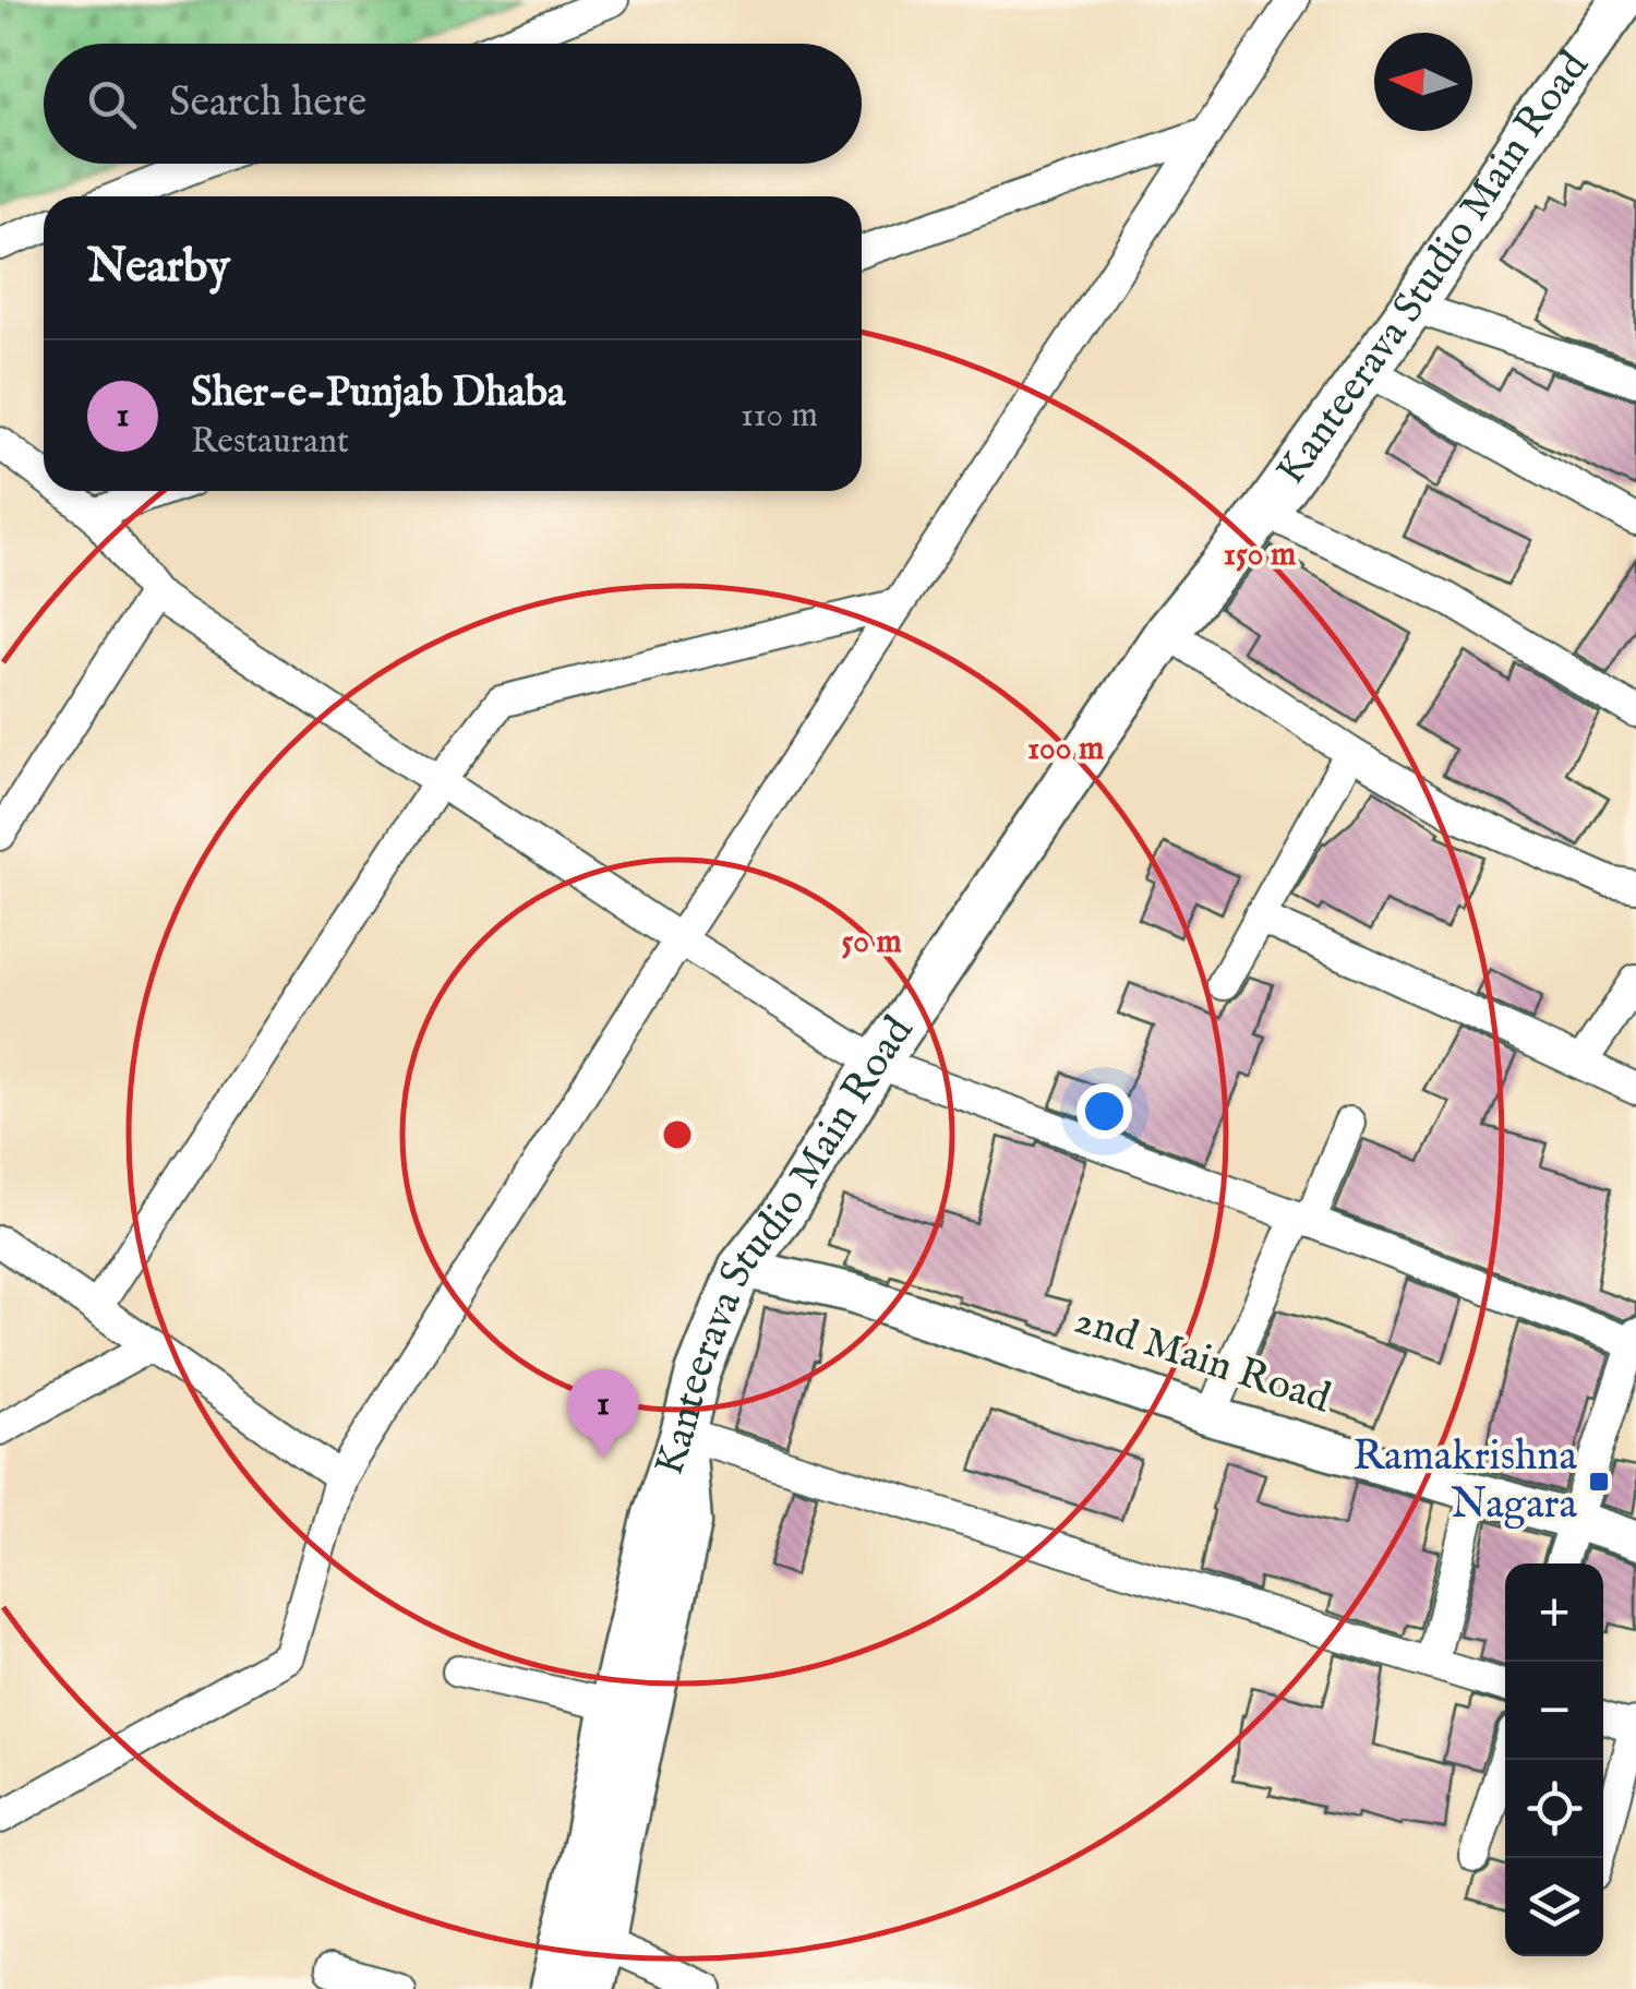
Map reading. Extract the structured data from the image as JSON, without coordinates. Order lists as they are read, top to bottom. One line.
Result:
{"streets":{"main road":["Kanteerava Studio Main Road"],"street":["2nd Main Road"]},"crossings":[["Kanteerava Studio Main Road","2nd Main Road"]],"places":{"transit":["Ramakrishna Nagara"]},"north":"left","page":{"search":"Search here","heading":"Nearby","list":[{"mark":"1","name":"Sher-e-Punjab Dhaba","note":"Restaurant","value":"110 m"}],"pins":"1","map_buttons":["+","−"]},"rings":["150 m","100 m","50 m"]}
